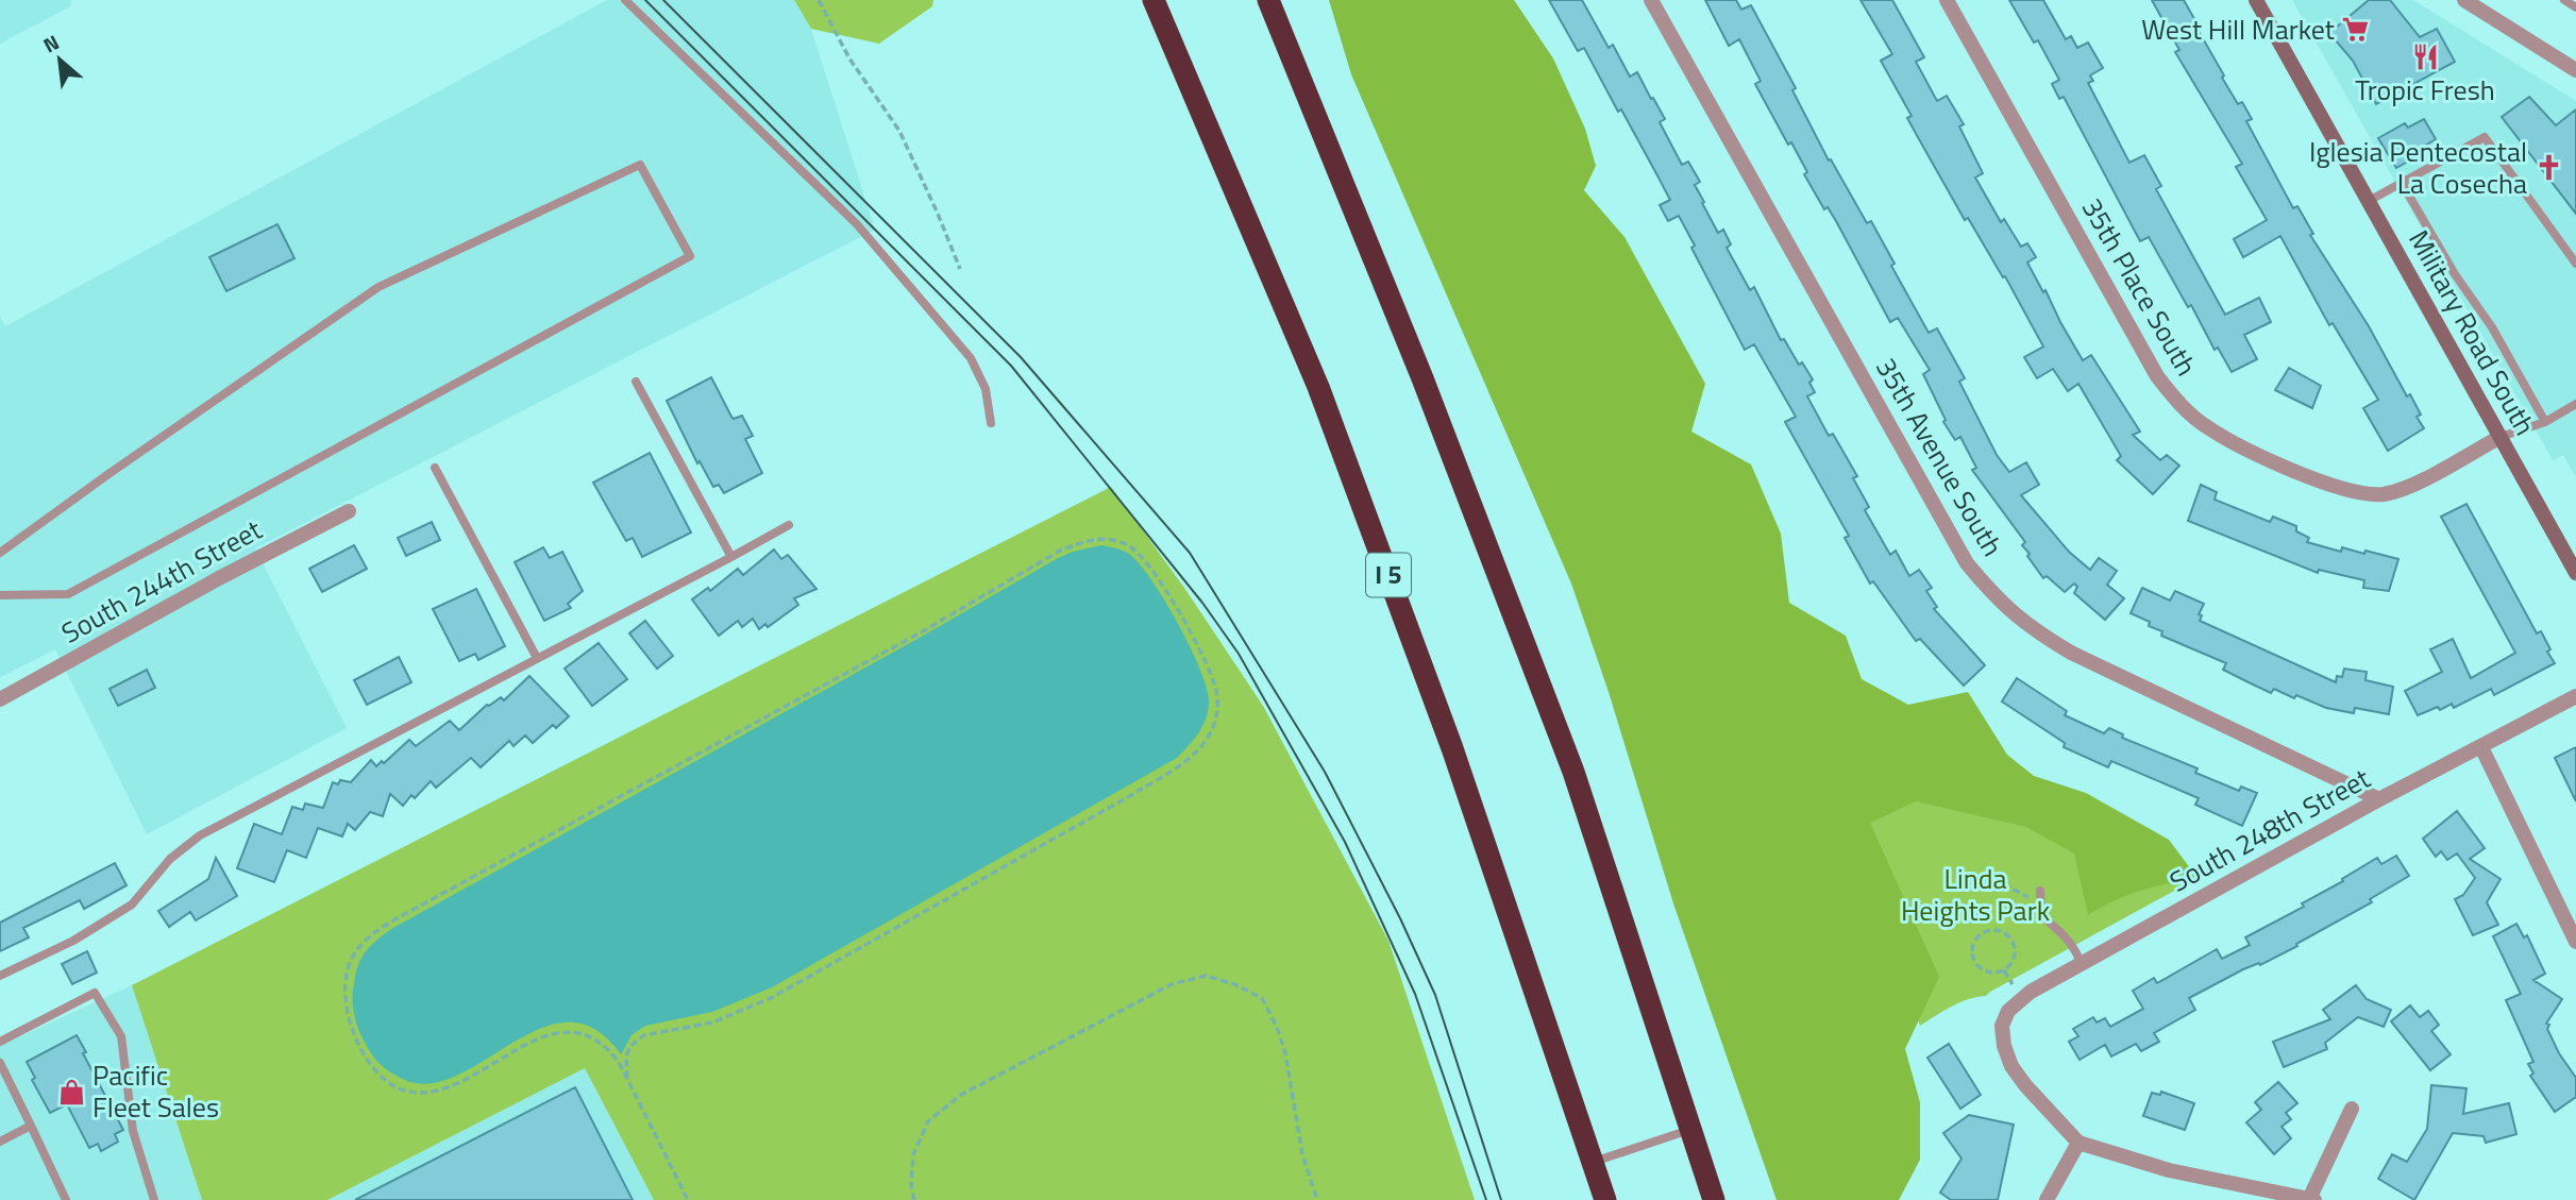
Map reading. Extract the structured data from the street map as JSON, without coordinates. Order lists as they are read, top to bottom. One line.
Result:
{"streets":{"highway":["I 5"],"main road":["Military Road South"],"street":["35th Place South","35th Avenue South","South 244th Street","South 248th Street"]},"crossings":[["35th Place South","Military Road South"],["35th Avenue South","South 248th Street"]],"parks":["Linda Heights Park"],"places":{"supermarket":["West Hill Market"],"restaurant":["Tropic Fresh"],"church":["Iglesia Pentecostal La Cosecha"],"shop":["Pacific Fleet Sales"]},"north":"top left"}
